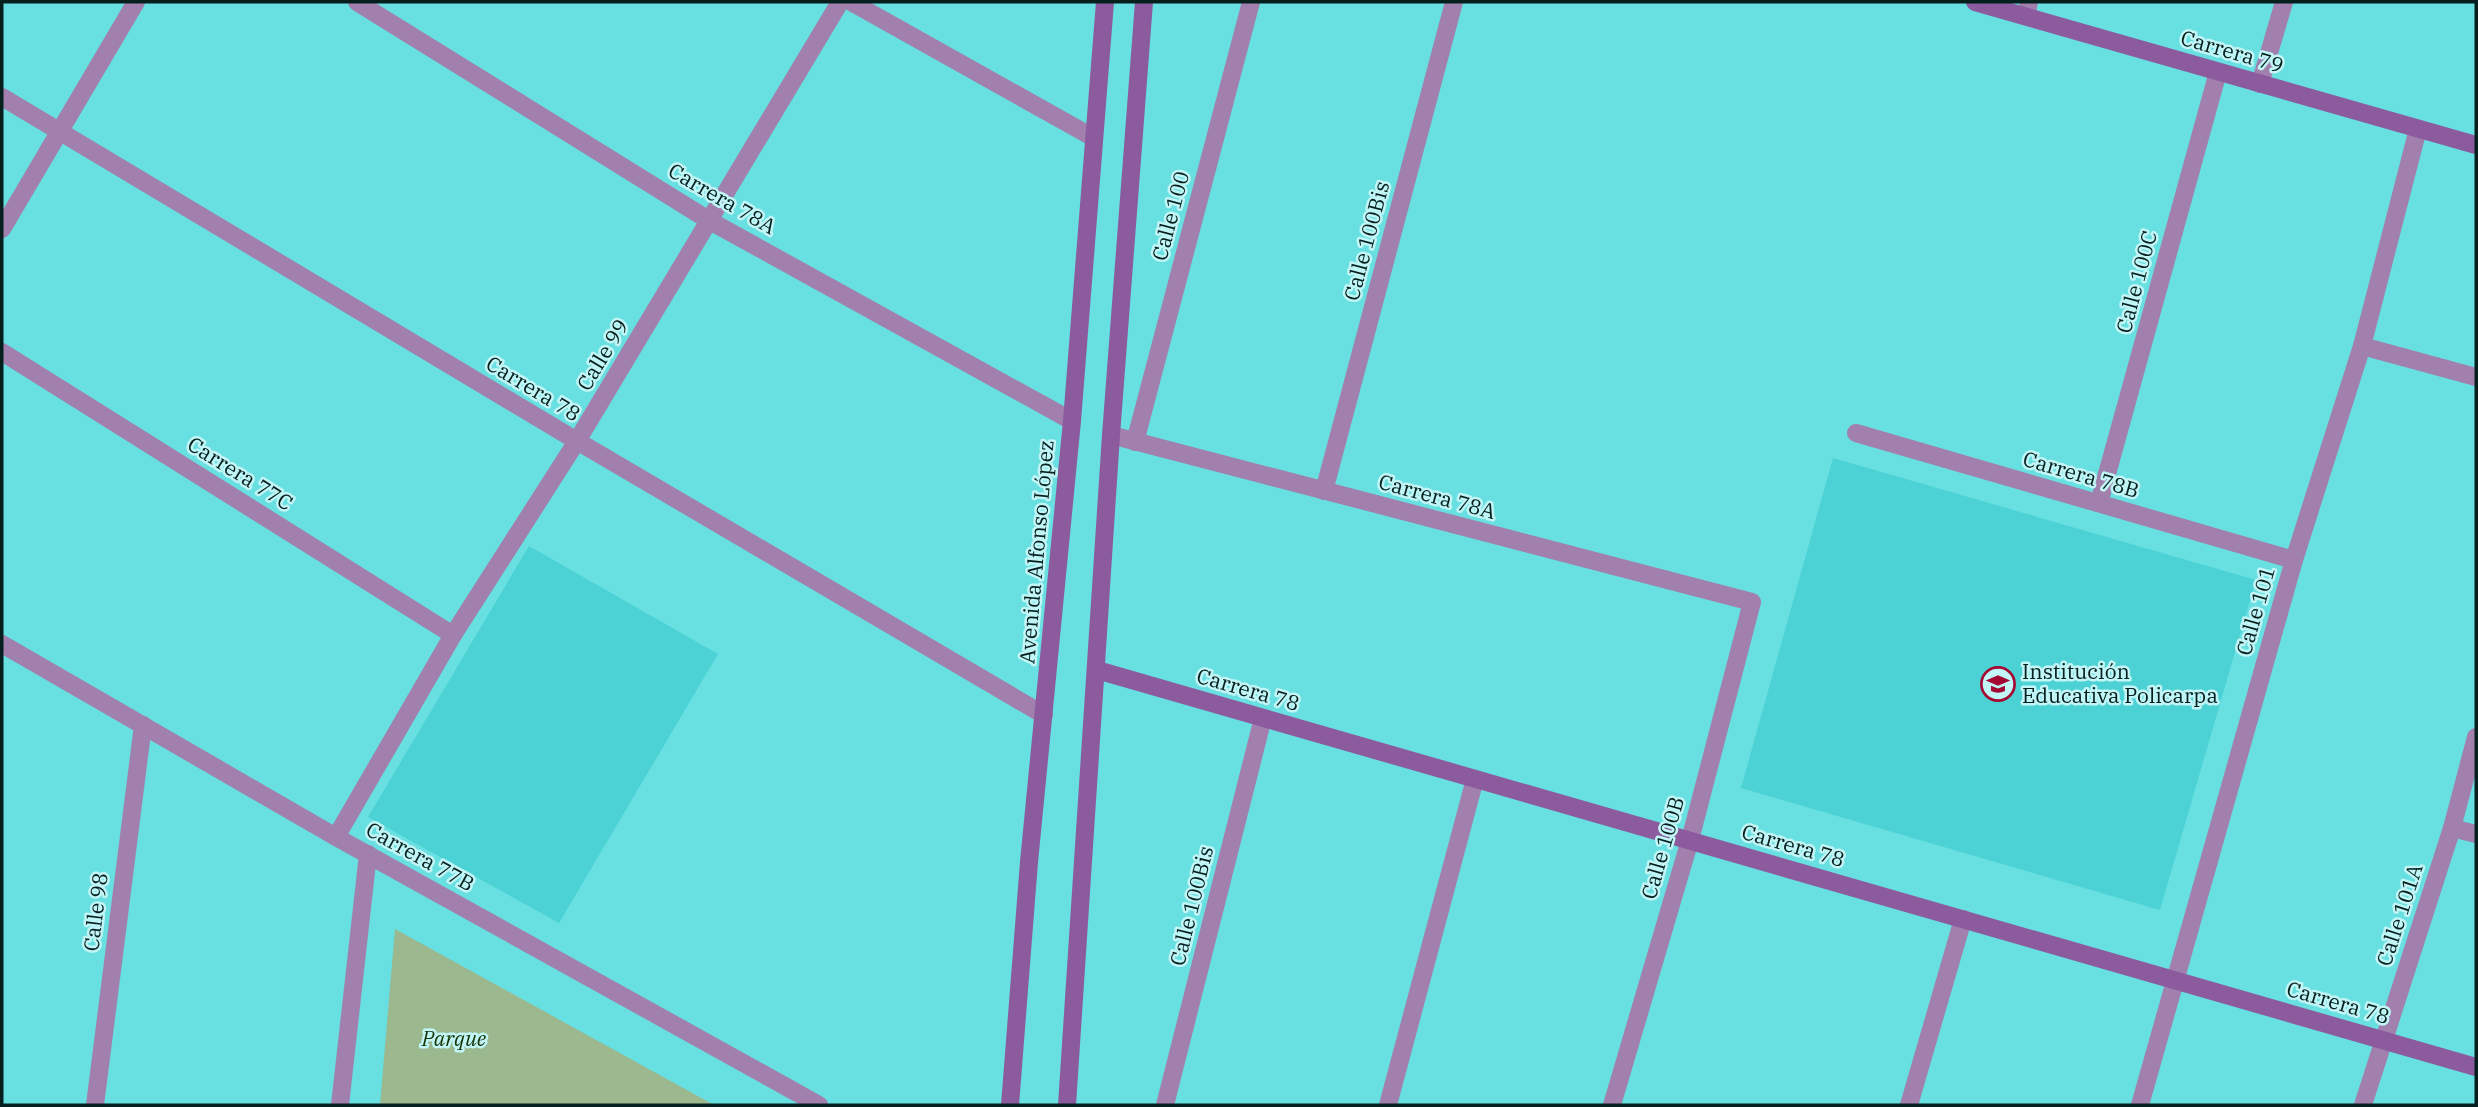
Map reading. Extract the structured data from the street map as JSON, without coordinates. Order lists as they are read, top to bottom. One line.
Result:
{"streets":{"street":["Carrera 79","Carrera 78A","Calle 100","Calle 100Bis","Calle 100C","Calle 99","Carrera 78","Carrera 77C","Carrera 78B","Avenida Alfonso López","Calle 101","Calle 100B","Carrera 77B","Calle 98","Calle 101A"]},"crossings":[["Carrera 79","Calle 100C"],["Carrera 79","Calle 101"],["Carrera 78A","Calle 100"],["Carrera 78A","Calle 100Bis"],["Carrera 78A","Calle 99"],["Carrera 78A","Avenida Alfonso López"],["Carrera 78A","Calle 100B"],["Calle 100Bis","Carrera 78"],["Calle 100C","Carrera 78B"],["Calle 99","Carrera 78"],["Calle 99","Carrera 77C"],["Calle 99","Carrera 77B"],["Carrera 78","Avenida Alfonso López"],["Carrera 78","Calle 101"],["Carrera 78","Calle 100B"],["Carrera 78","Calle 101A"],["Carrera 78B","Calle 101"],["Carrera 77B","Calle 98"]],"parks":["Parque"],"places":{"school or university":["Institución Educativa Policarpa"]}}
